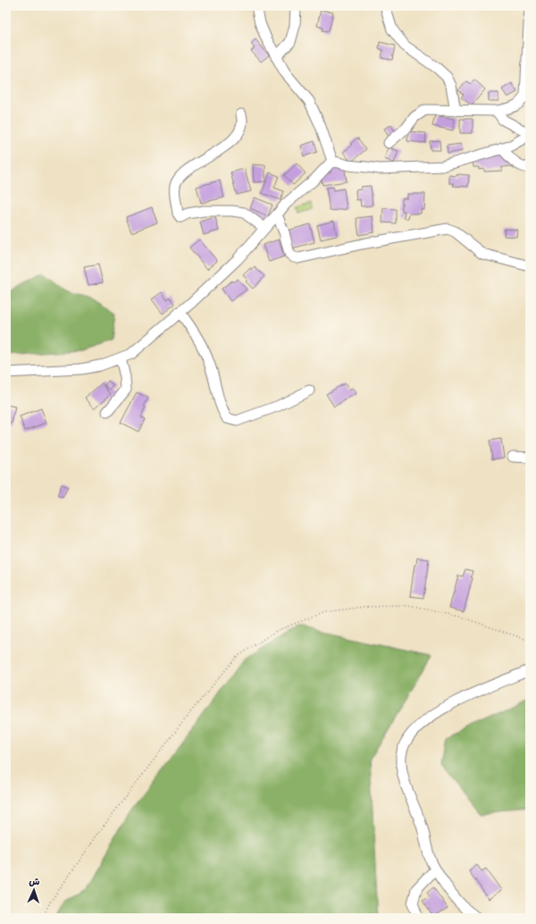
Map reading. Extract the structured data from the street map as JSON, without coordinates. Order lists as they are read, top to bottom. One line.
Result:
{"north":"top"}
